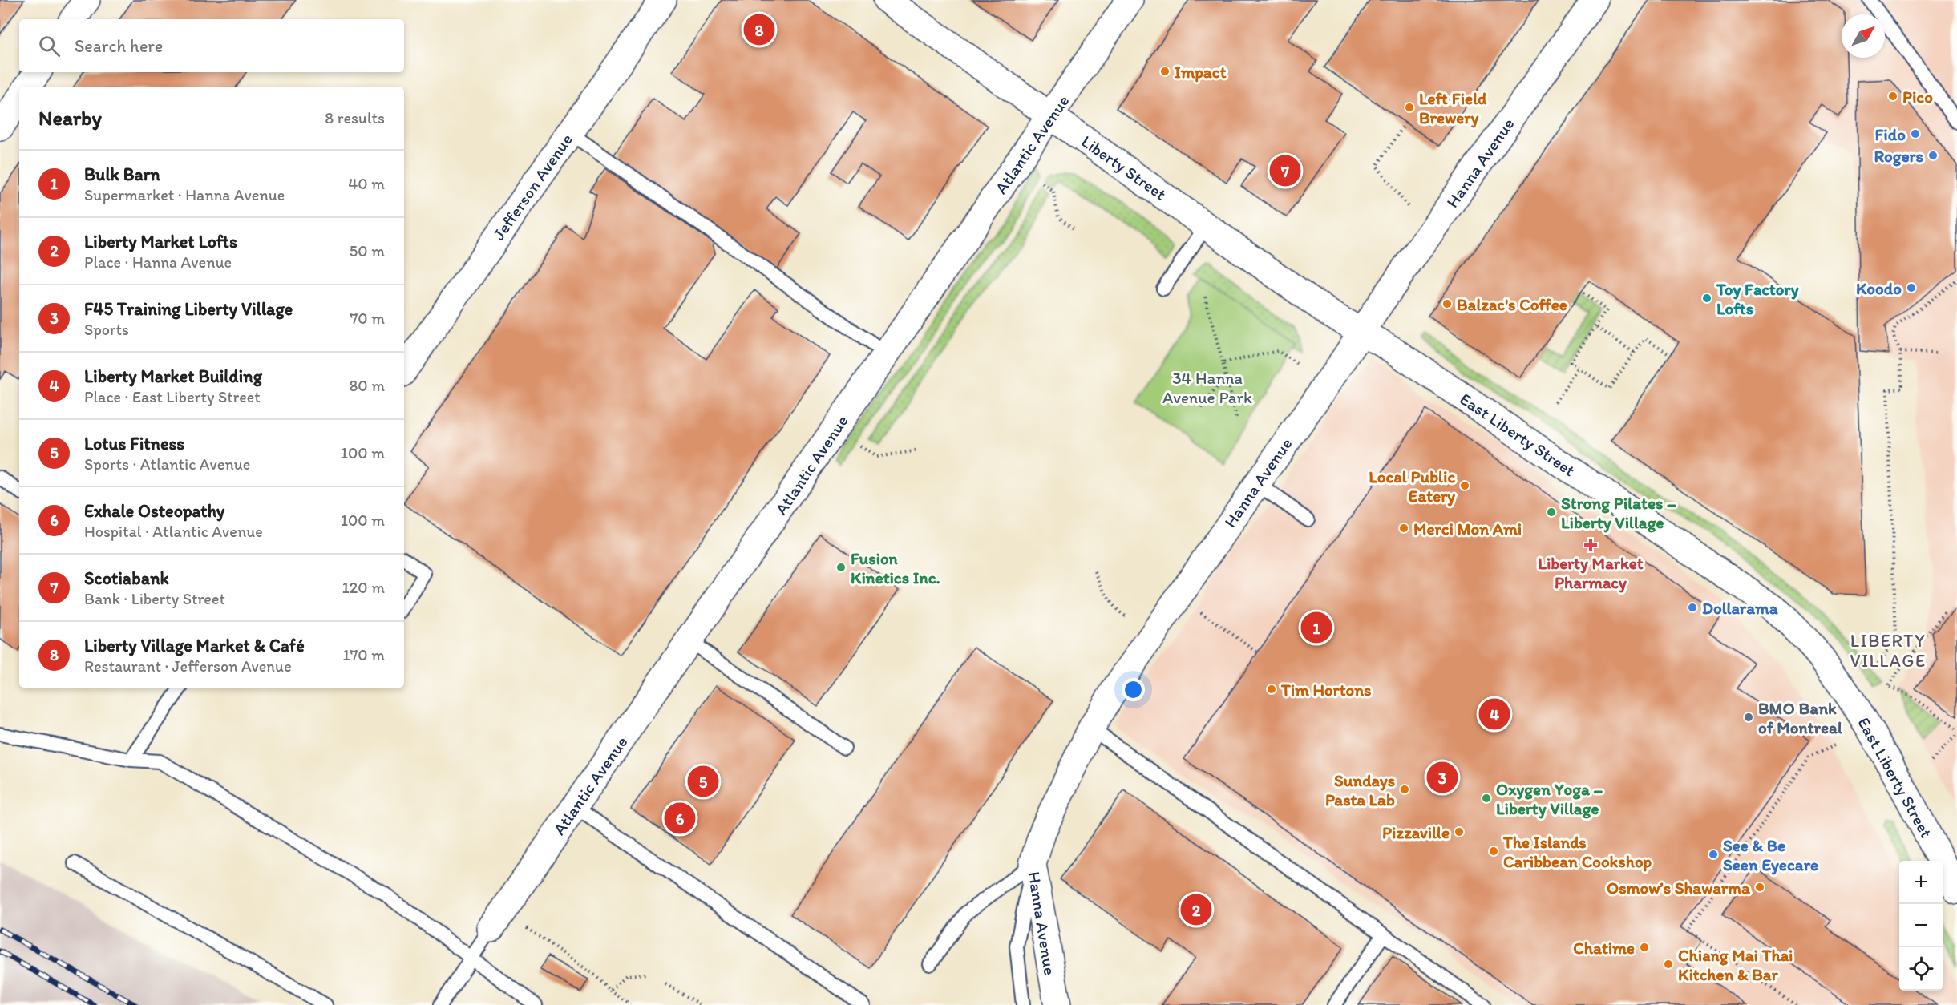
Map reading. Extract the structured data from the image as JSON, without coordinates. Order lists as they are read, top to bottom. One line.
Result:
{"streets":{"street":["Atlantic Avenue","Hanna Avenue","Liberty Street","Jefferson Avenue","East Liberty Street"]},"crossings":[["Atlantic Avenue","Liberty Street"],["Hanna Avenue","Liberty Street"],["Hanna Avenue","East Liberty Street"],["Liberty Street","East Liberty Street"]],"districts":["LIBERTY VILLAGE"],"parks":["34 Hanna Avenue Park"],"places":{"other":["Impact","Pico","Left Field Brewery","Fido","Rogers","Koodo","Toy Factory Lofts","Balzac's Coffee","Local Public Eatery","Strong Pilates – Liberty Village","Merci Mon Ami","Fusion Kinetics Inc.","Dollarama","Tim Hortons","BMO Bank of Montreal","Sundays Pasta Lab","Oxygen Yoga – Liberty Village","Pizzaville","The Islands Caribbean Cookshop","See & Be Seen Eyecare","Osmow’s Shawarma","Chatime","Chiang Mai Thai Kitchen & Bar"],"health":["Liberty Market Pharmacy"]},"north":"top right","page":{"pins":["8","7","1","4","3","5","6","2"],"search":"Search here","heading":["Nearby","8 results"],"list":[{"mark":"1","name":"Bulk Barn","note":"Supermarket · Hanna Avenue","value":"40 m"},{"mark":"2","name":"Liberty Market Lofts","note":"Place · Hanna Avenue","value":"50 m"},{"mark":"3","name":"F45 Training Liberty Village","note":"Sports","value":"70 m"},{"mark":"4","name":"Liberty Market Building","note":"Place · East Liberty Street","value":"80 m"},{"mark":"5","name":"Lotus Fitness","note":"Sports · Atlantic Avenue","value":"100 m"},{"mark":"6","name":"Exhale Osteopathy","note":"Hospital · Atlantic Avenue","value":"100 m"},{"mark":"7","name":"Scotiabank","note":"Bank · Liberty Street","value":"120 m"},{"mark":"8","name":"Liberty Village Market & Café","note":"Restaurant · Jefferson Avenue","value":"170 m"}],"map_buttons":["+","−"]}}
